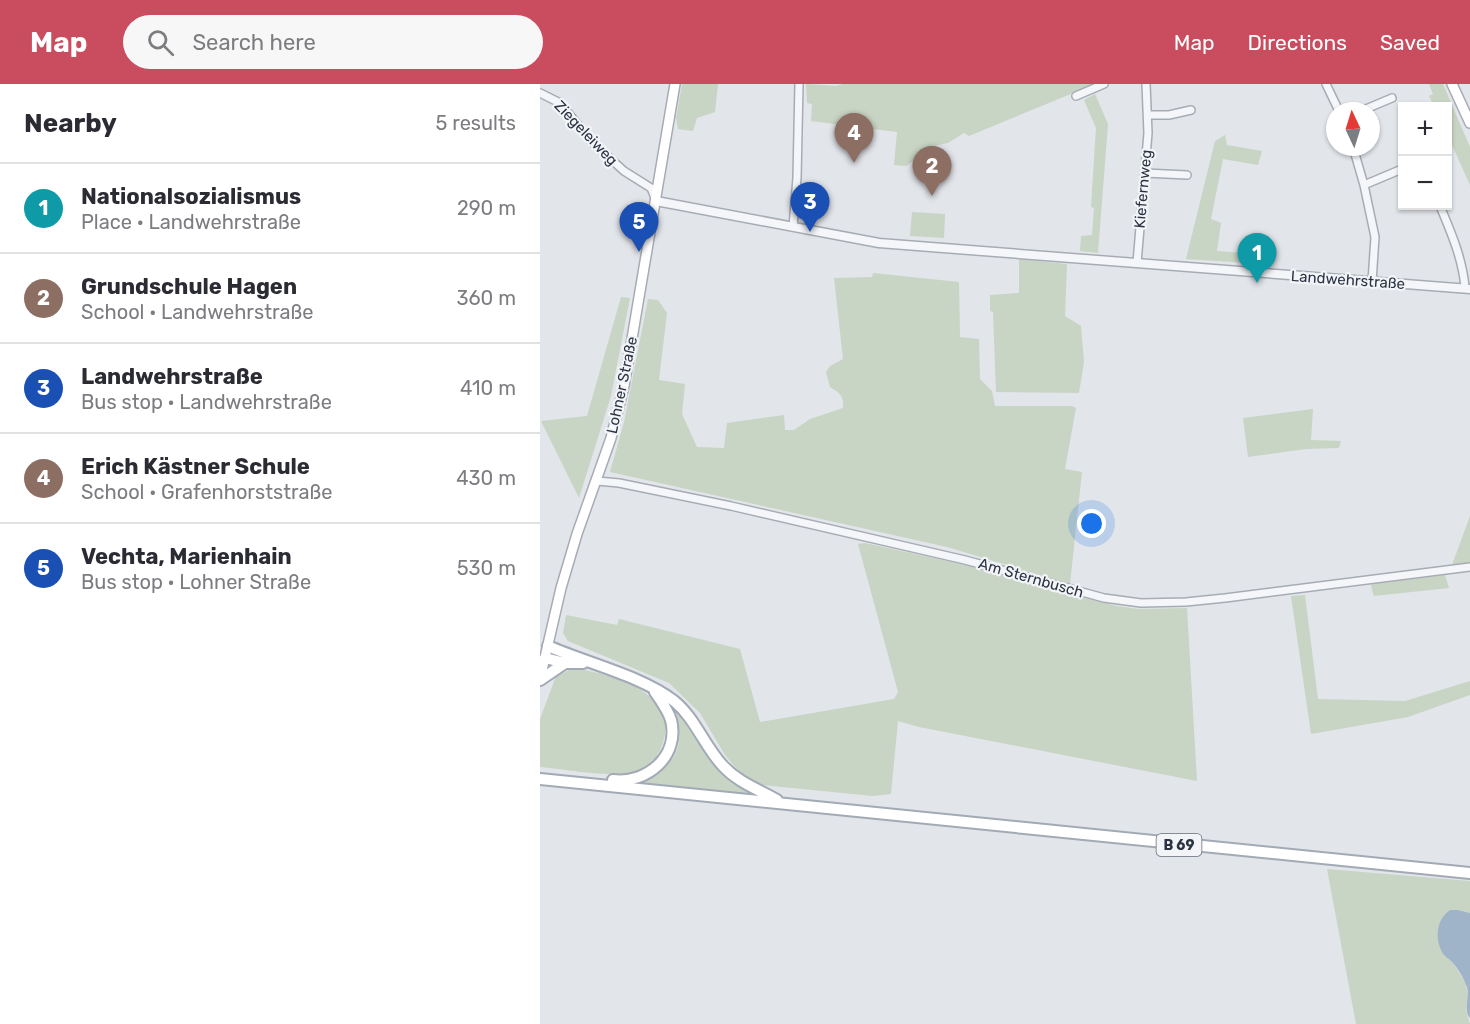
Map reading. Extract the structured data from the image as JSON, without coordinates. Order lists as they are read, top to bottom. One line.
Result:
{"streets":{"main road":["Lohner Straße","B 69"],"street":["Ziegeleiweg","Kiefernweg","Landwehrstraße","Am Sternbusch"]},"crossings":[["Ziegeleiweg","Landwehrstraße"],["Ziegeleiweg","Lohner Straße"],["Kiefernweg","Landwehrstraße"],["Landwehrstraße","Lohner Straße"],["Lohner Straße","Am Sternbusch"]],"north":"top","page":{"header":"Map","search":"Search here","nav":["Map","Directions","Saved"],"heading":["Nearby","5 results"],"map_buttons":["+","−"],"pins":["4","2","3","5","1"],"list":[{"mark":"1","name":"Nationalsozialismus","note":"Place · Landwehrstraße","value":"290 m"},{"mark":"2","name":"Grundschule Hagen","note":"School · Landwehrstraße","value":"360 m"},{"mark":"3","name":"Landwehrstraße","note":"Bus stop · Landwehrstraße","value":"410 m"},{"mark":"4","name":"Erich Kästner Schule","note":"School · Grafenhorststraße","value":"430 m"},{"mark":"5","name":"Vechta, Marienhain","note":"Bus stop · Lohner Straße","value":"530 m"}]}}
